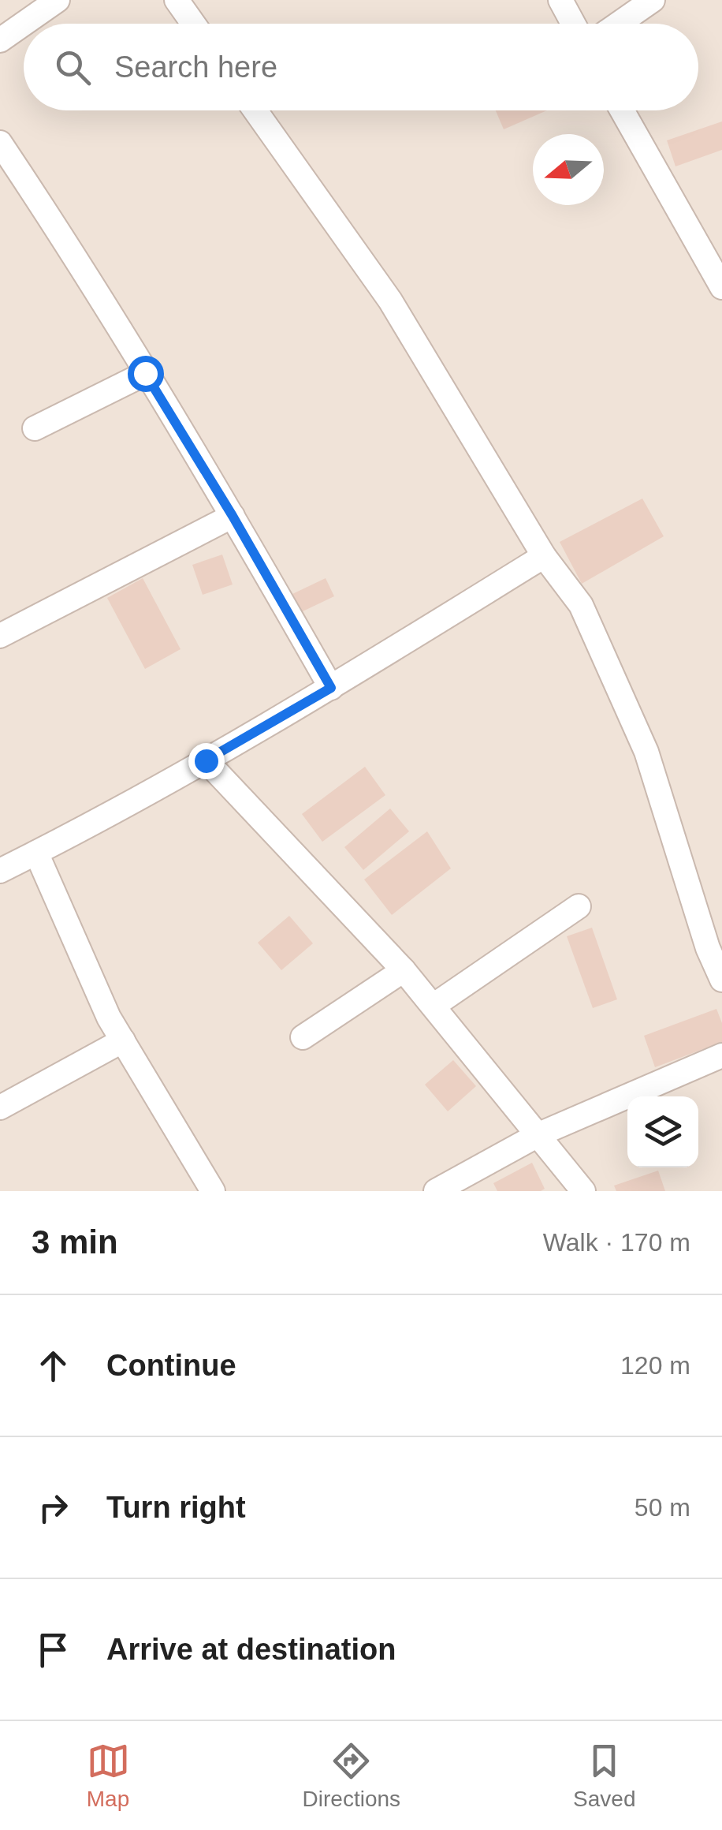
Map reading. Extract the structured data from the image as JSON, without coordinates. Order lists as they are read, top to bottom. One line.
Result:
{"north":"left","page":{"search":"Search here","heading":["3 min","Walk · 170 m"],"list":[["Continue","120 m"],["Turn right","50 m"],"Arrive at destination"],"nav":["Map","Directions","Saved"]}}
